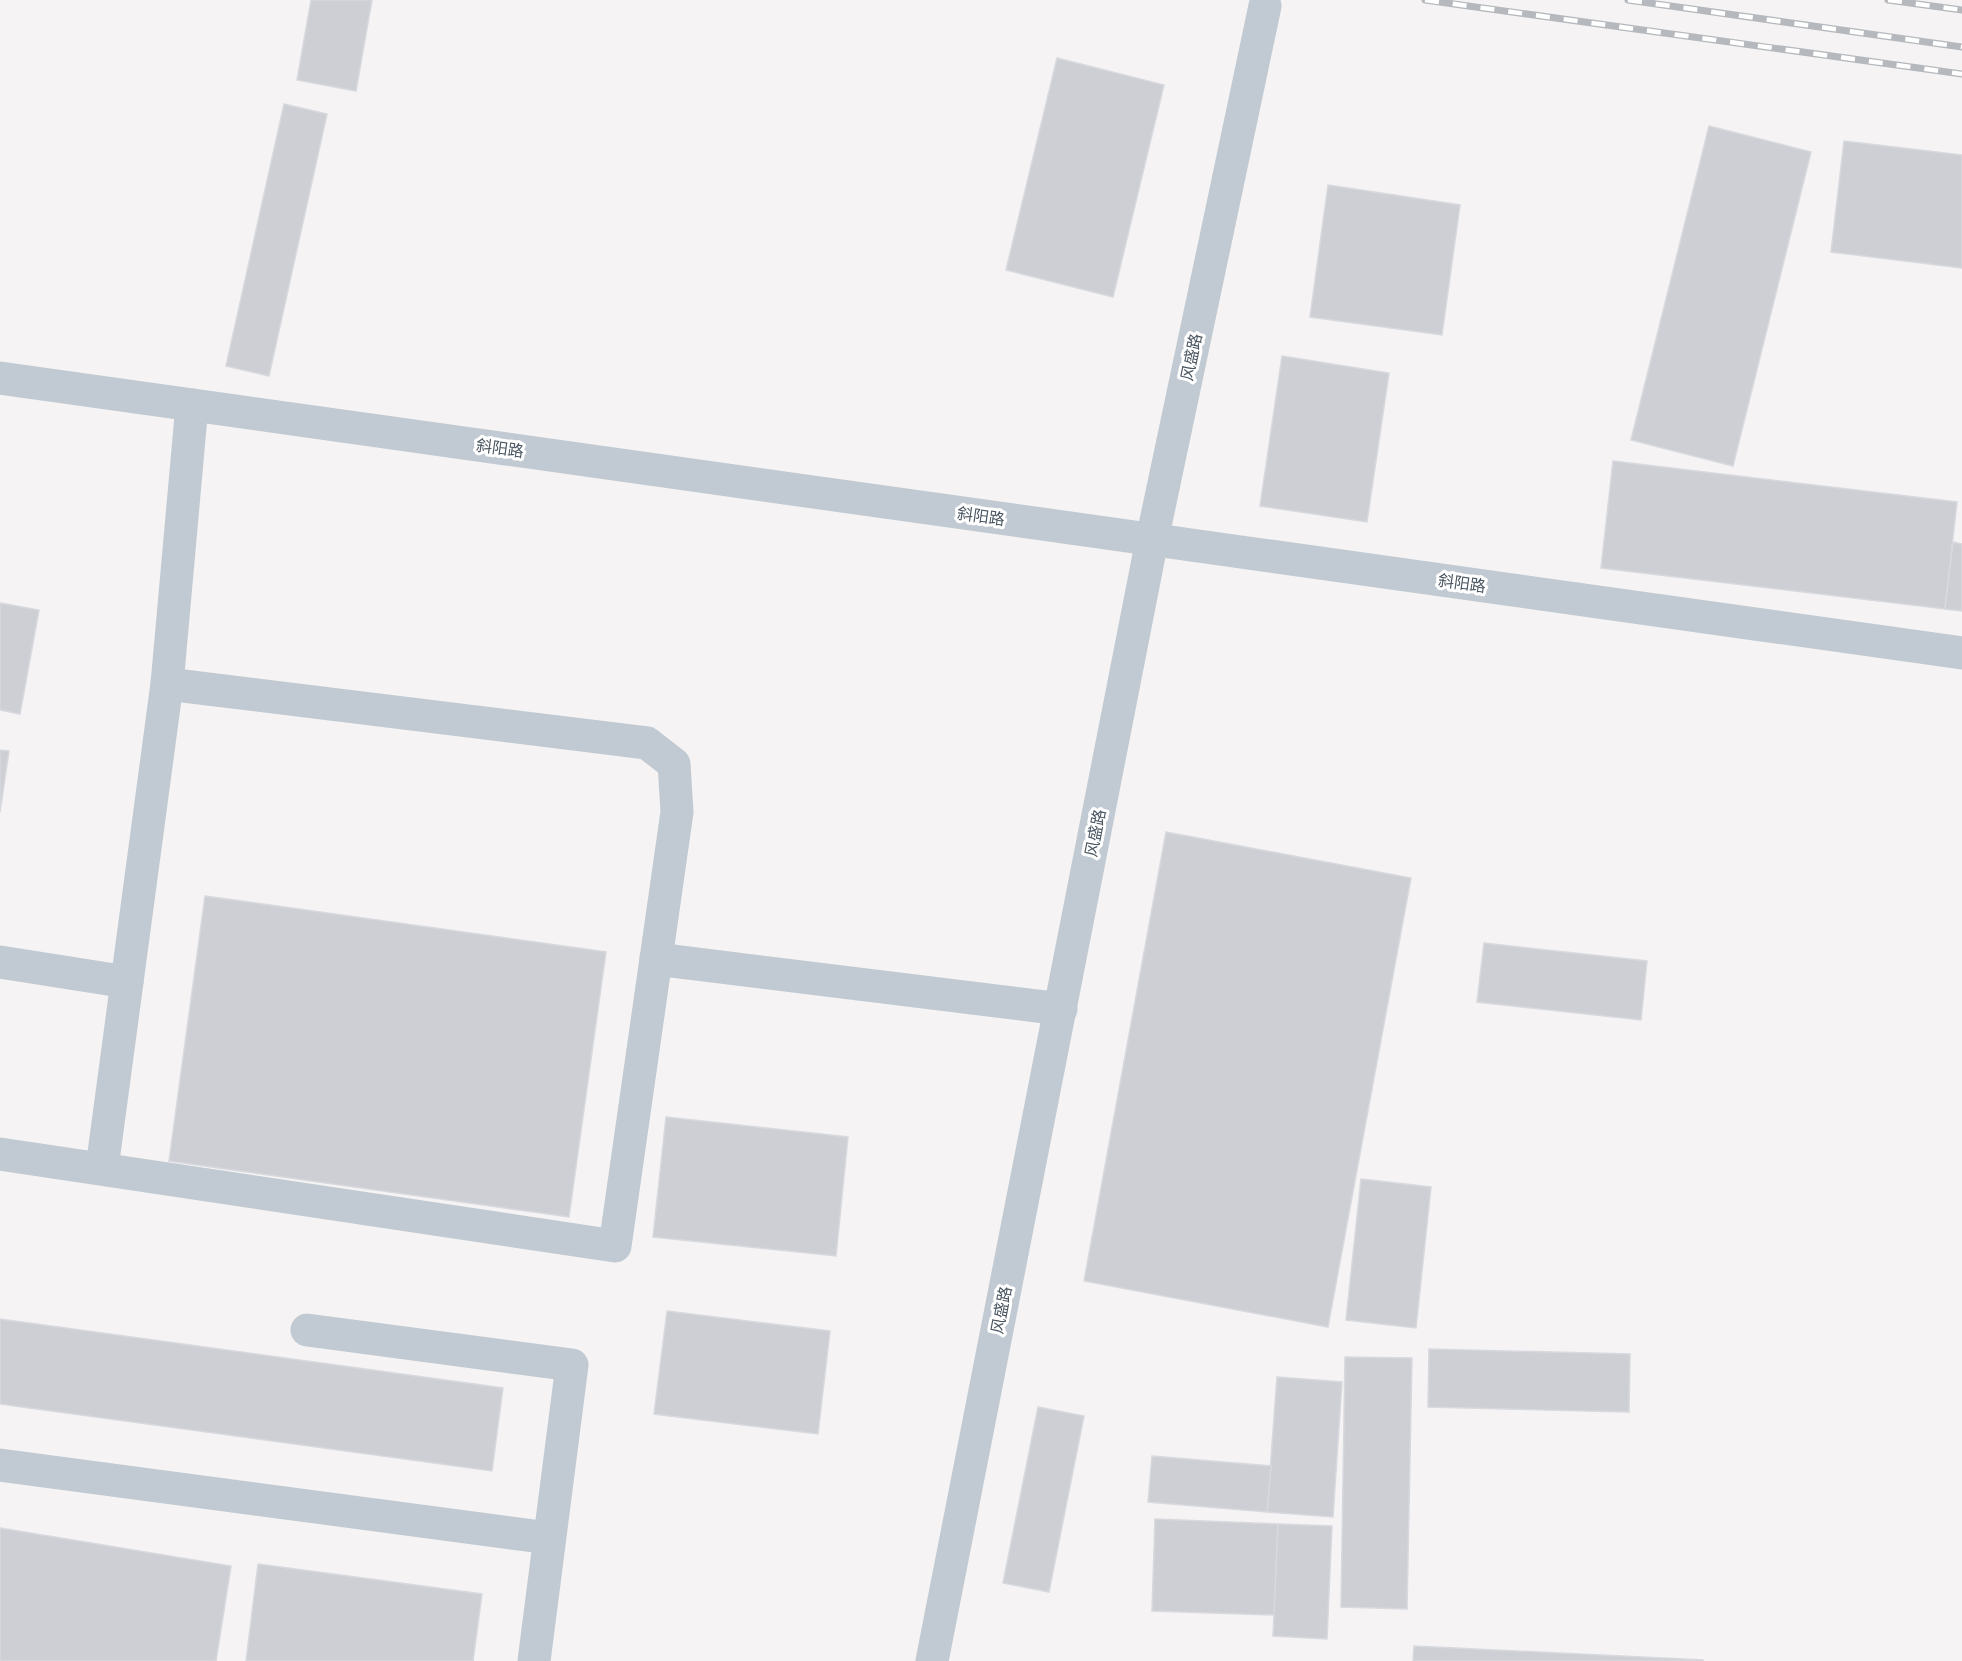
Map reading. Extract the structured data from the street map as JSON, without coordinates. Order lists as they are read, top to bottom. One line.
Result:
{"streets":{"street":["风盛路","斜阳路"]},"crossings":[["风盛路","斜阳路"]]}
